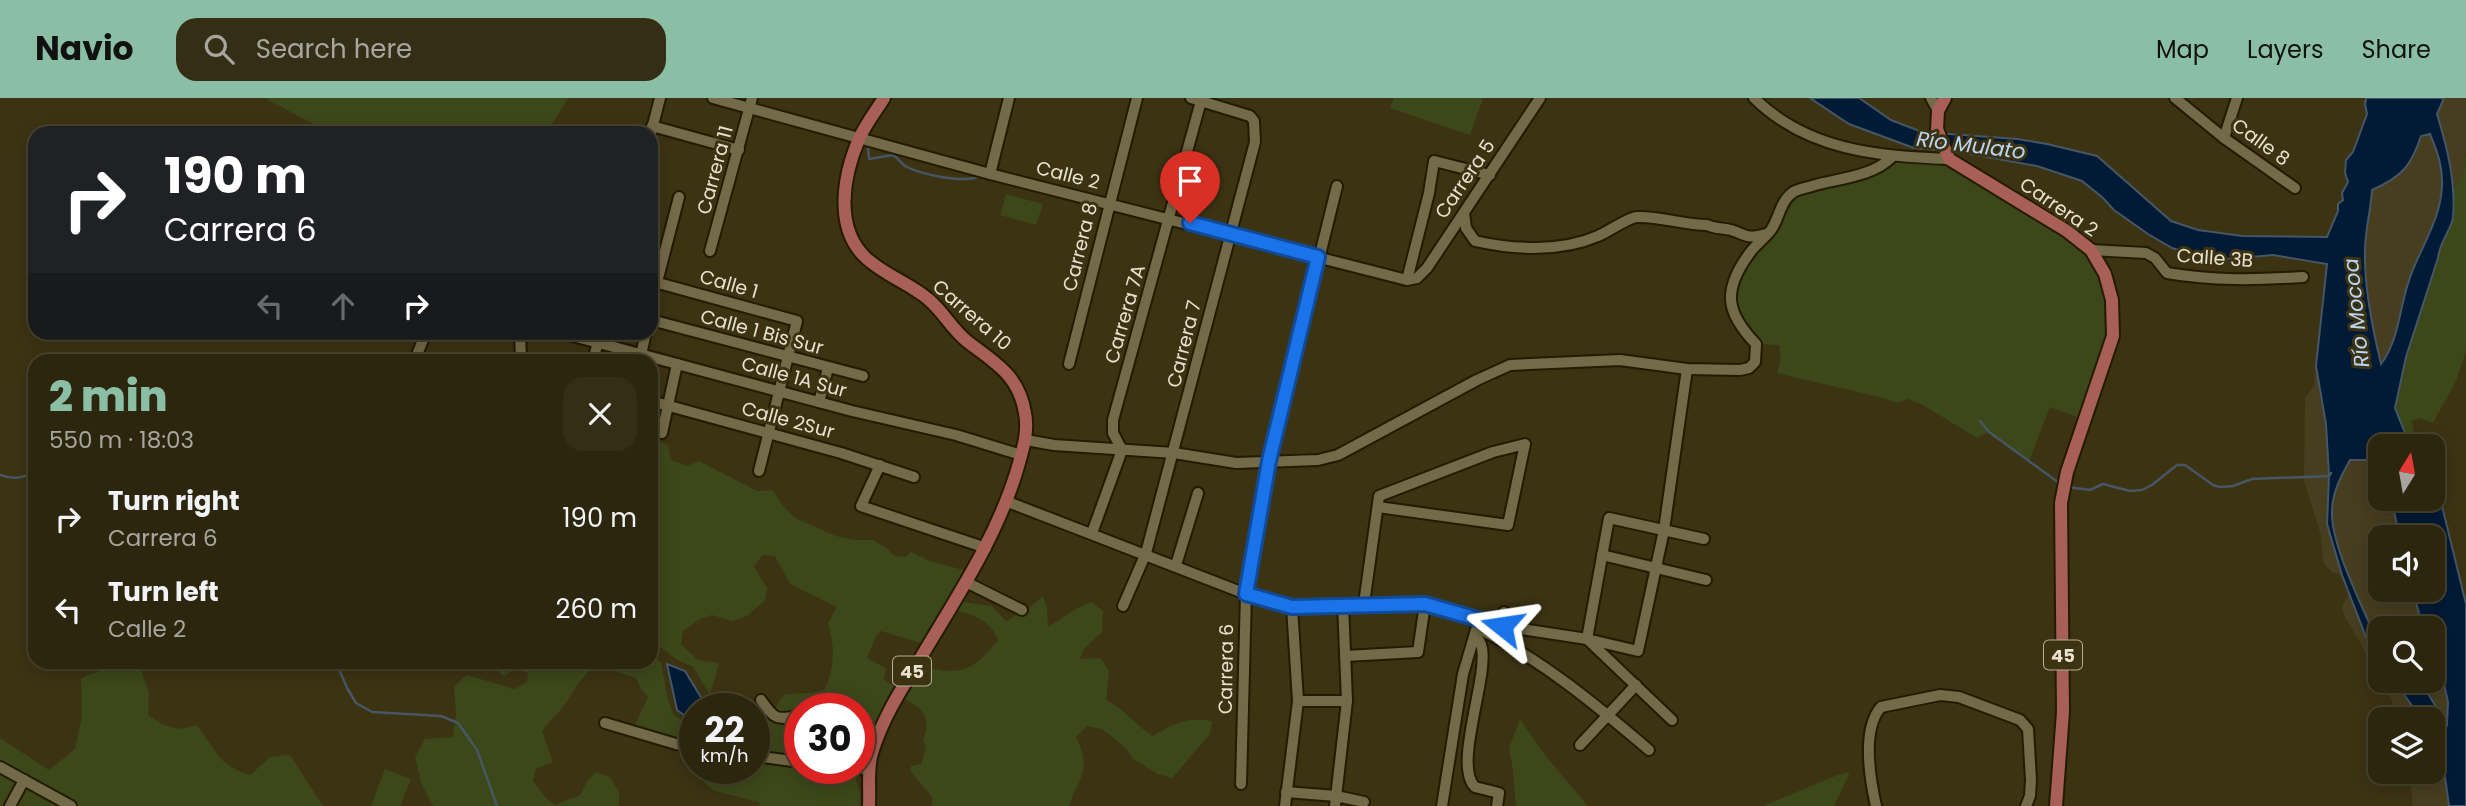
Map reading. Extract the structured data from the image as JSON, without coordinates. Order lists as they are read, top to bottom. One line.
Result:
{"streets":{"main road":["Carrera 2","Carrera 10","45"],"street":["Calle 8","Carrera 11","Calle 2","Carrera 5","Carrera 8","Calle 3B","Calle 1","Carrera 7A","Calle 1 Bis Sur","Carrera 7","Calle 1A Sur","Calle 2Sur","Carrera 6"]},"crossings":[["Carrera 11","Calle 2"],["Calle 2","Carrera 5"],["Calle 2","Carrera 8"],["Calle 2","Carrera 7A"],["Calle 2","Carrera 10"],["Calle 2","Carrera 7"],["Calle 2","Carrera 6"],["Carrera 2","Calle 3B"],["Calle 1","Calle 1 Bis Sur"],["Carrera 7A","Carrera 7"],["Carrera 10","Calle 1A Sur"],["Carrera 10","45"]],"water":["Río Mulato","Río Mocoa"],"north":"top","page":{"header":"Navio","search":"Search here","nav":["Map","Layers","Share"],"turn":["190 m","Carrera 6"],"heading":["2 min","550 m · 18:03"],"list":[{"name":"Turn right","note":"Carrera 6","value":"190 m"},{"name":"Turn left","note":"Calle 2","value":"260 m"}],"speed":"22 km/h","limit":"30"}}
